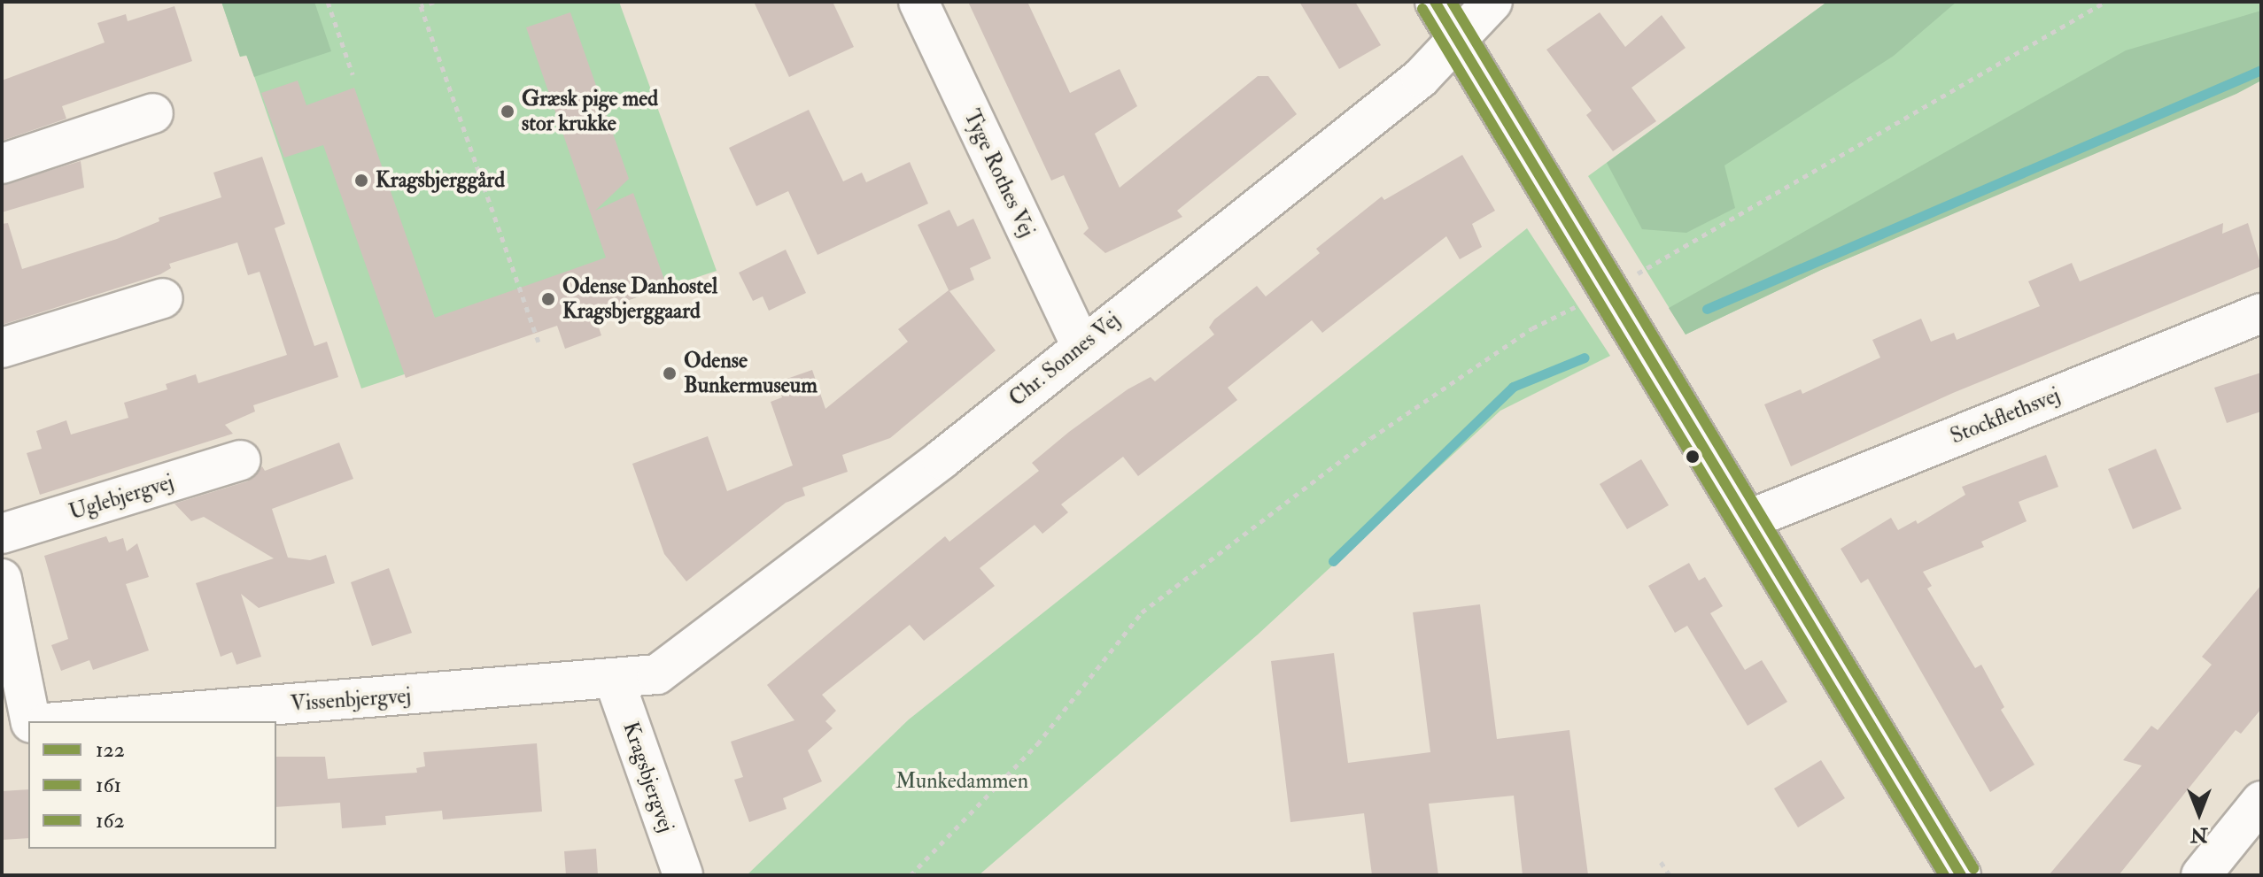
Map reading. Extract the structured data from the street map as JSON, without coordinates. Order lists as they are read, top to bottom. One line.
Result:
{"streets":{"street":["Tyge Rothes Vej","Chr. Sonnes Vej","Stockflethsvej","Uglebjergvej","Vissenbjergvej","Kragsbjergvej"]},"crossings":[["Tyge Rothes Vej","Chr. Sonnes Vej"],["Chr. Sonnes Vej","Vissenbjergvej"],["Chr. Sonnes Vej","Kragsbjergvej"],["Vissenbjergvej","Kragsbjergvej"]],"parks":["Munkedammen"],"places":["Græsk pige med stor krukke","Kragsbjerggård","Odense Danhostel Kragsbjerggaard","Odense Bunkermuseum"],"lines":["transit line 122","transit line 162","transit line 161"],"legend":["122","161","162"],"north":"bottom"}
